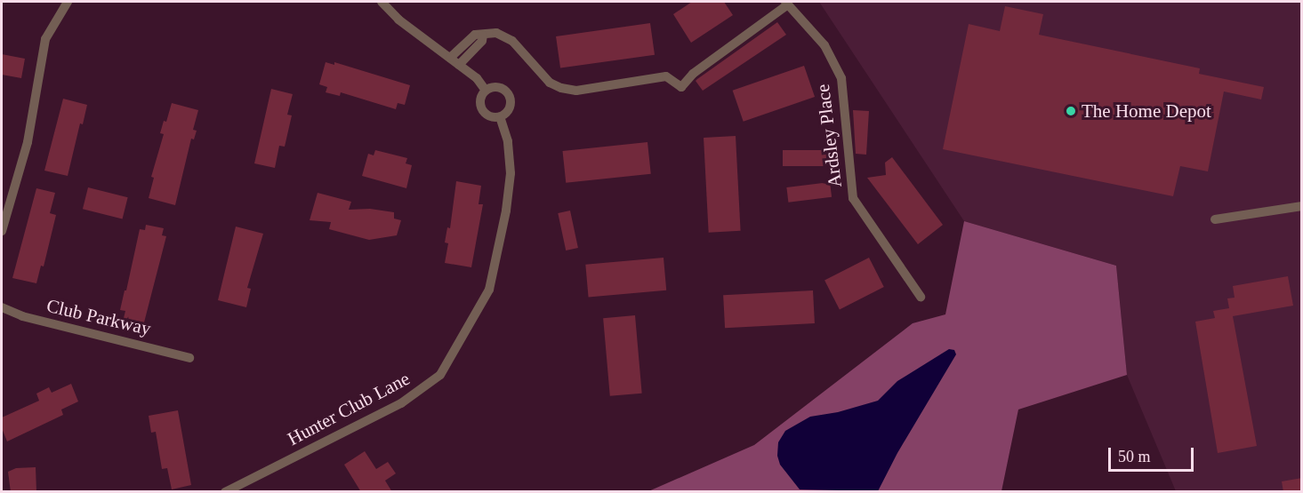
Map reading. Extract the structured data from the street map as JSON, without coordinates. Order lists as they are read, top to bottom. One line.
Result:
{"streets":{"street":["Ardsley Place","Club Parkway","Hunter Club Lane"]},"places":["The Home Depot"],"scale_bar":"50 m"}
